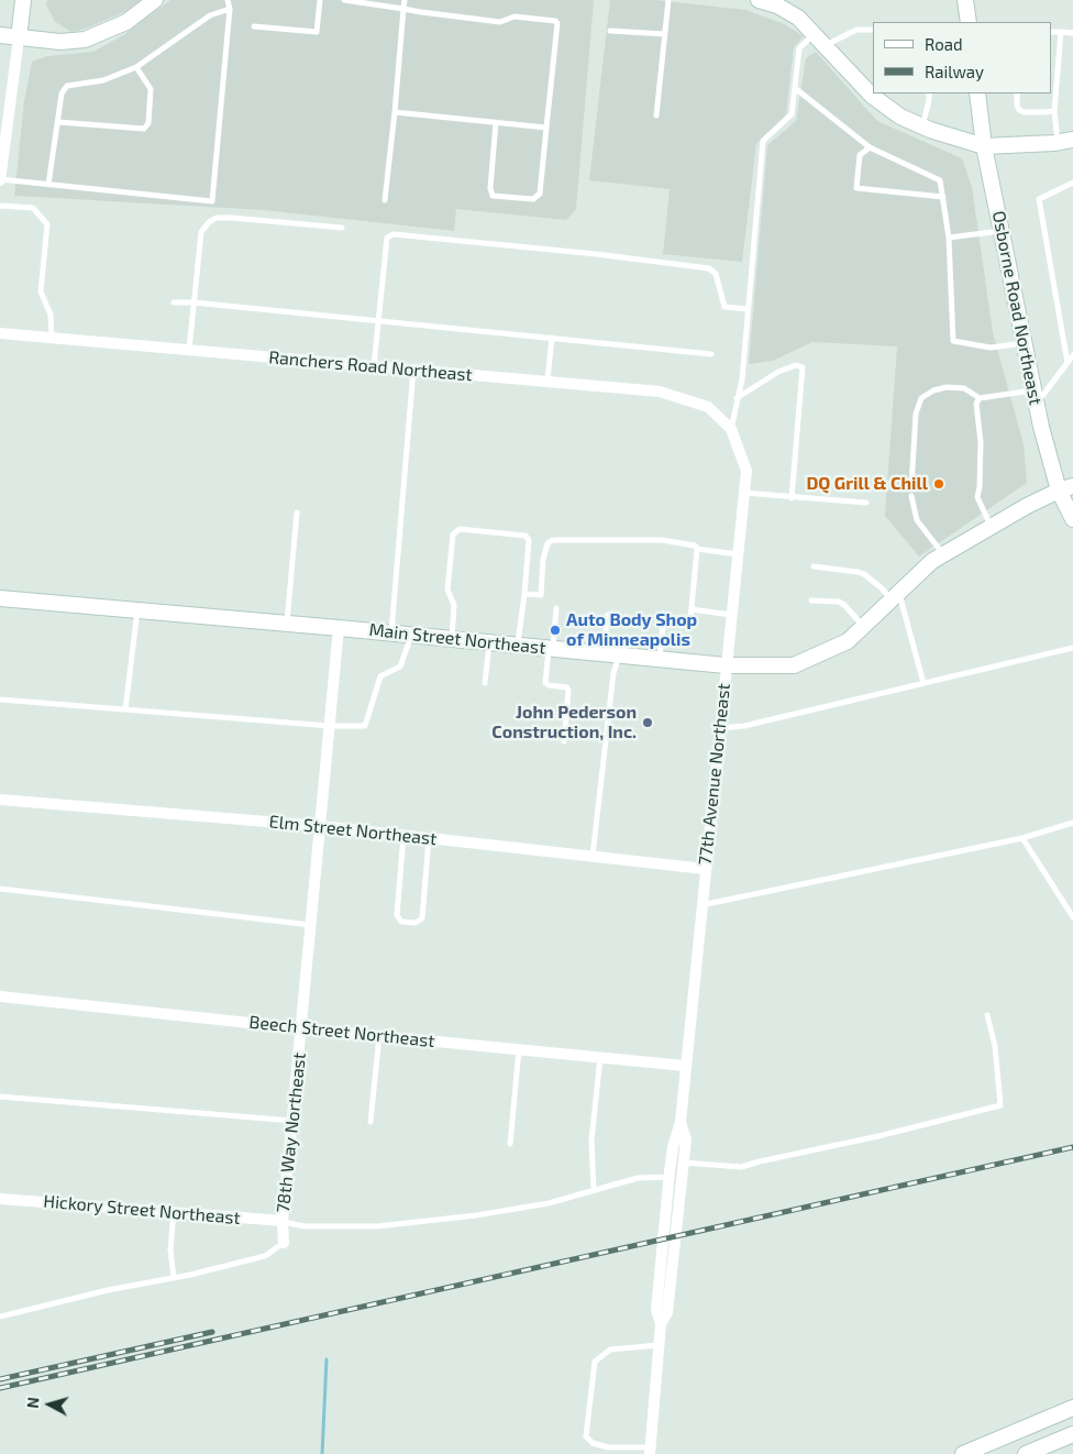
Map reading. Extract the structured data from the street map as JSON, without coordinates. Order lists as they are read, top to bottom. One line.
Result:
{"streets":{"street":["Osborne Road Northeast","Ranchers Road Northeast","Main Street Northeast","77th Avenue Northeast","Elm Street Northeast","Beech Street Northeast","78th Way Northeast","Hickory Street Northeast"]},"crossings":[["Osborne Road Northeast","Main Street Northeast"],["Ranchers Road Northeast","77th Avenue Northeast"],["Main Street Northeast","77th Avenue Northeast"],["Main Street Northeast","78th Way Northeast"],["77th Avenue Northeast","Elm Street Northeast"],["77th Avenue Northeast","Beech Street Northeast"],["Elm Street Northeast","78th Way Northeast"],["Beech Street Northeast","78th Way Northeast"],["78th Way Northeast","Hickory Street Northeast"]],"places":["DQ Grill & Chill","Auto Body Shop of Minneapolis","John Pederson Construction, Inc."],"legend":["Road","Railway"],"north":"left"}
